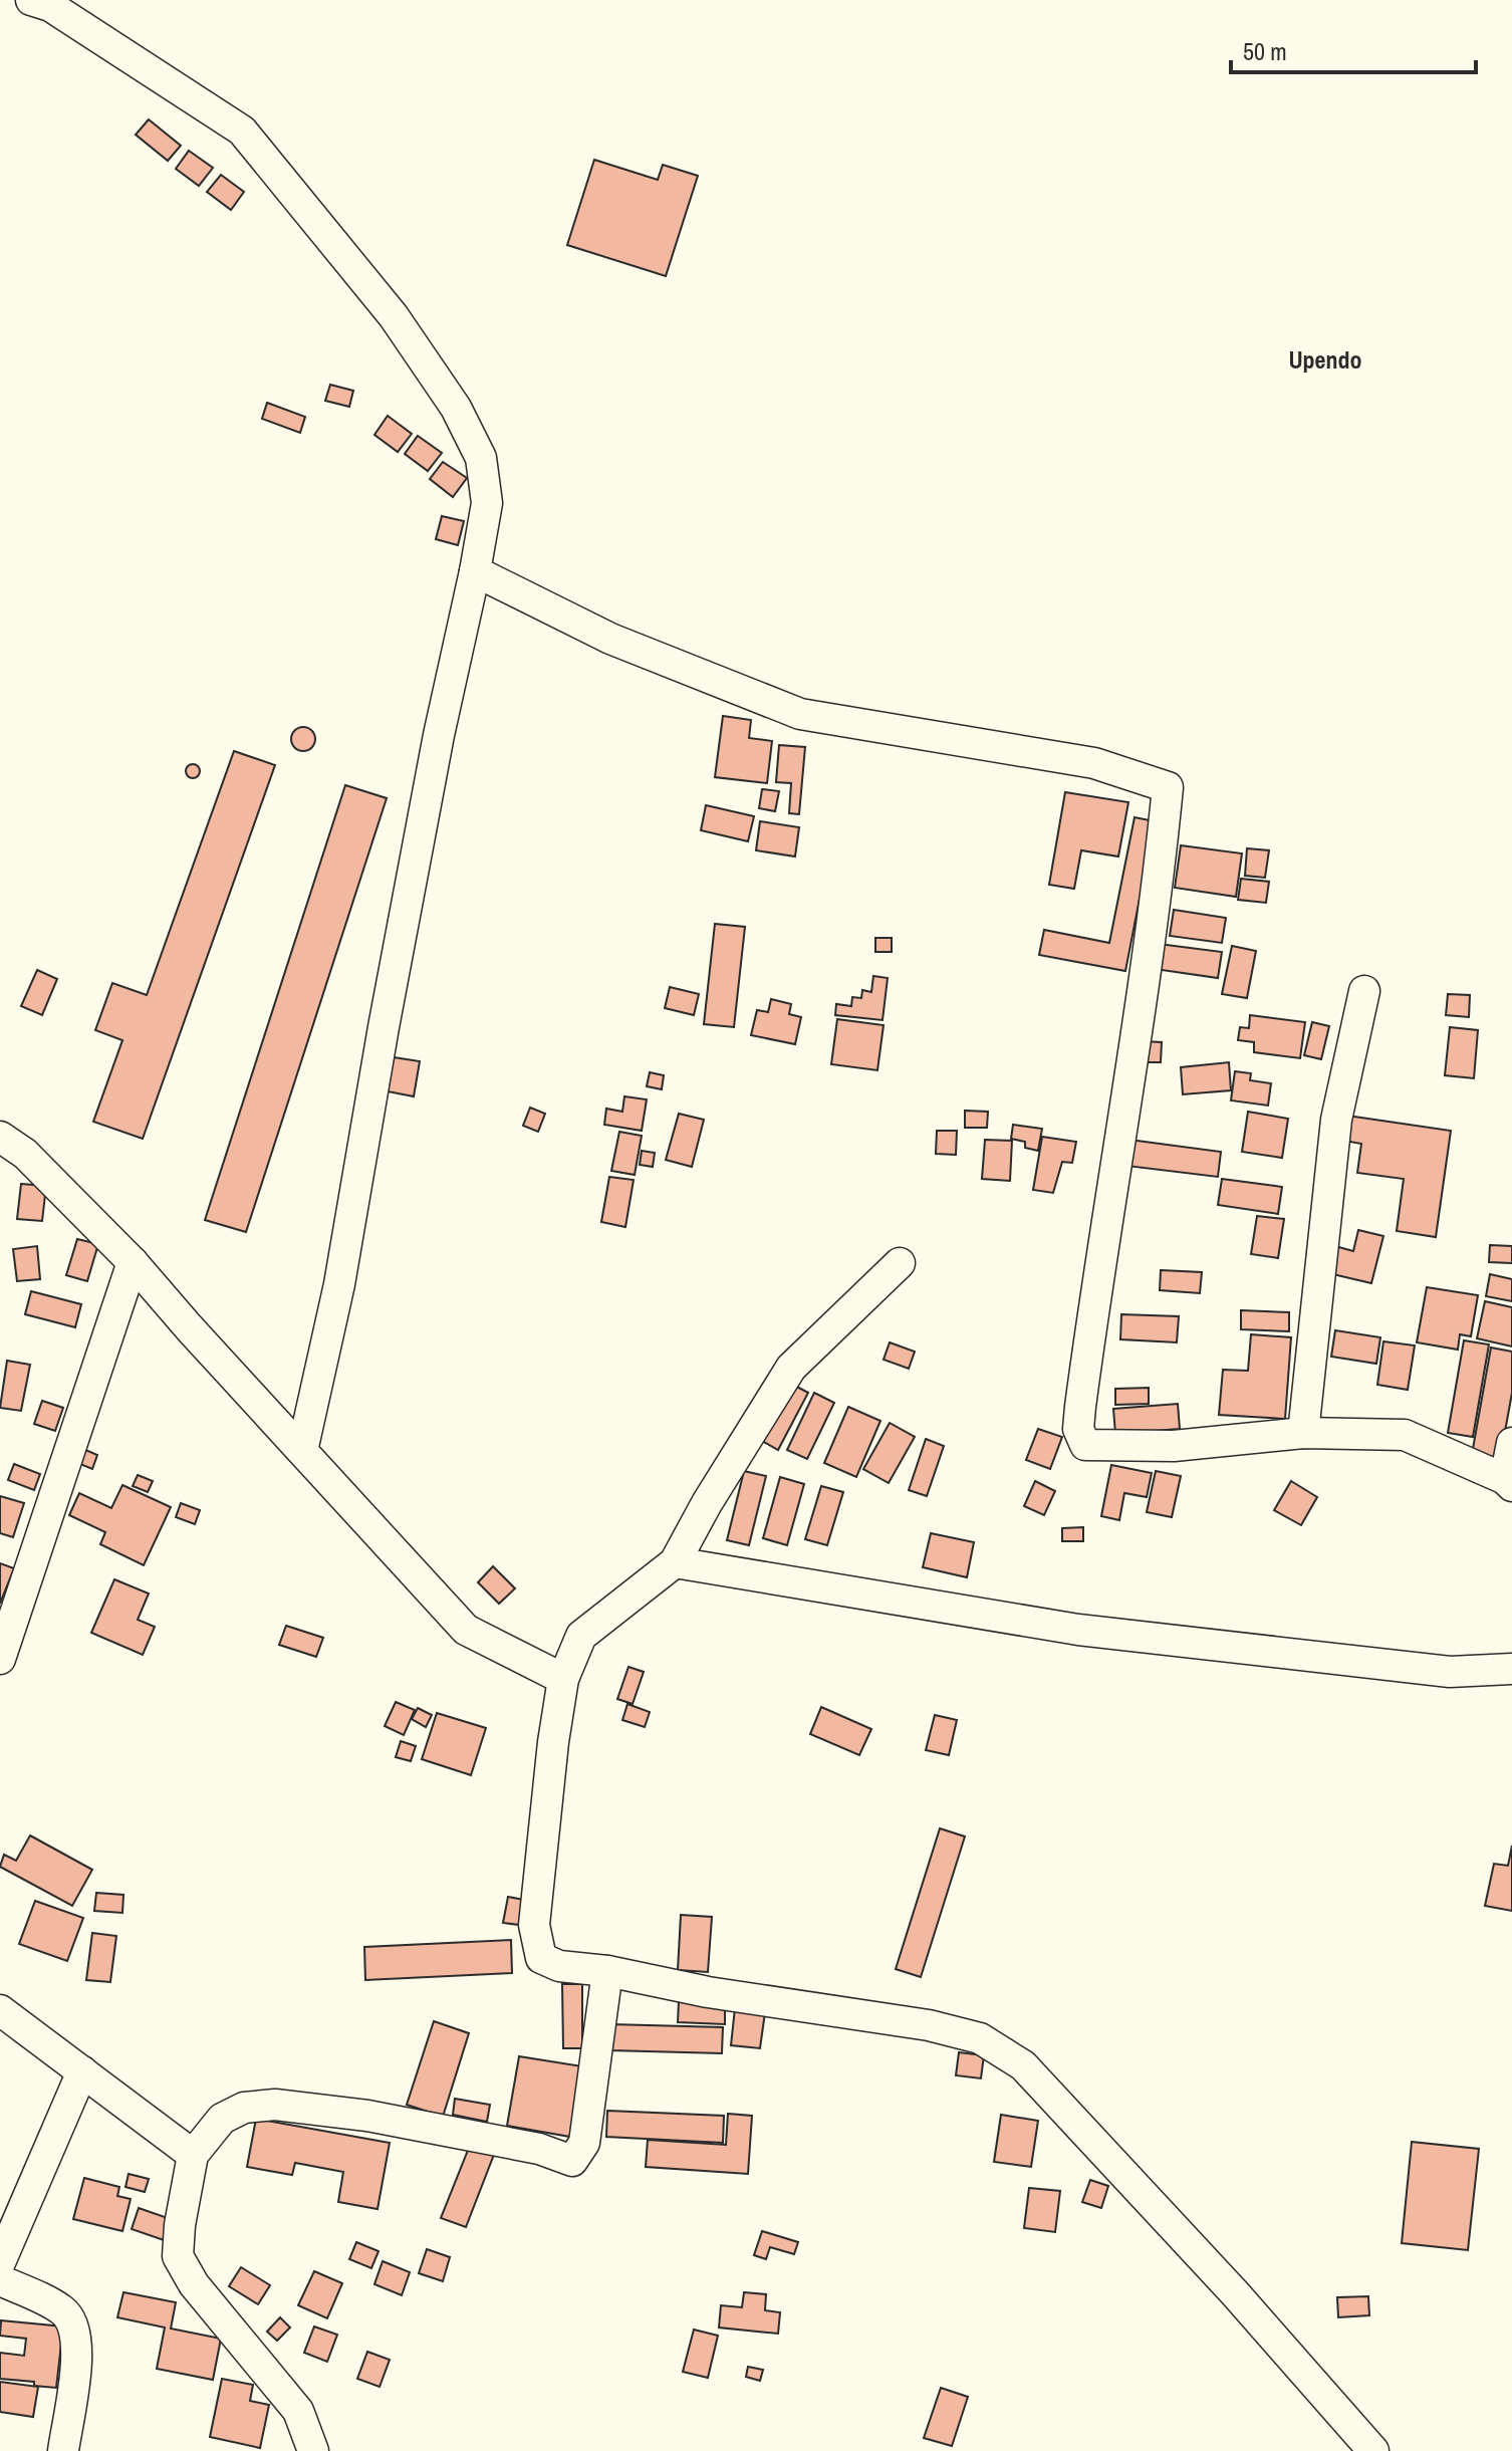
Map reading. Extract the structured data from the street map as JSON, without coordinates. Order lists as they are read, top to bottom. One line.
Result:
{"districts":["Upendo"],"scale_bar":"50 m"}
